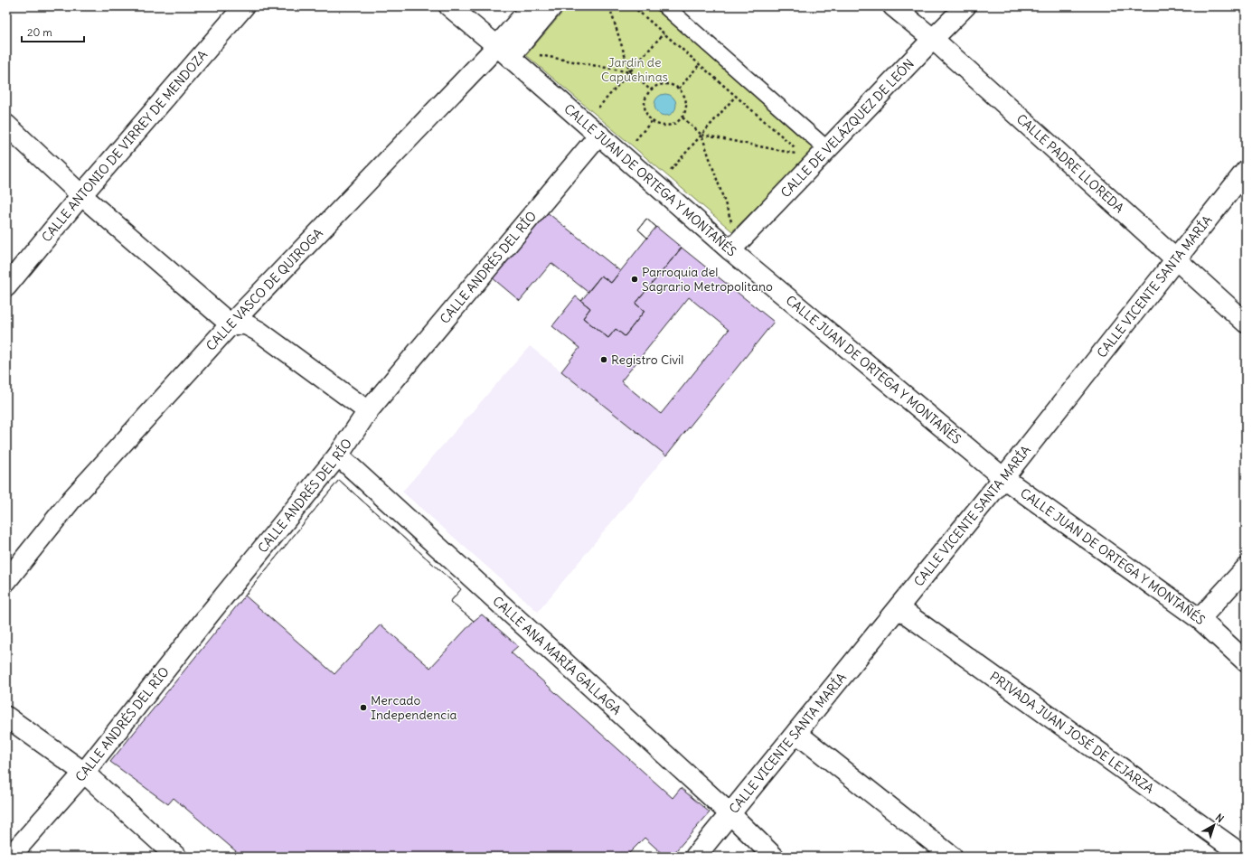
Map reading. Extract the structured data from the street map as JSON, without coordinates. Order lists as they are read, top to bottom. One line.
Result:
{"streets":{"street":["CALLE DE VELÁZQUEZ DE LEÓN","CALLE ANTONIO DE VIRREY DE MENDOZA","CALLE PADRE LLOREDA","CALLE JUAN DE ORTEGA Y MONTAÑÉS","CALLE ANDRÉS DEL RÍO","CALLE VICENTE SANTA MARÍA","CALLE VASCO DE QUIROGA","CALLE ANA MARÍA GALLAGA","PRIVADA JUAN JOSÉ DE LEJARZA"]},"crossings":[["CALLE DE VELÁZQUEZ DE LEÓN","CALLE PADRE LLOREDA"],["CALLE DE VELÁZQUEZ DE LEÓN","CALLE JUAN DE ORTEGA Y MONTAÑÉS"],["CALLE PADRE LLOREDA","CALLE VICENTE SANTA MARÍA"],["CALLE JUAN DE ORTEGA Y MONTAÑÉS","CALLE ANDRÉS DEL RÍO"],["CALLE JUAN DE ORTEGA Y MONTAÑÉS","CALLE VICENTE SANTA MARÍA"],["CALLE JUAN DE ORTEGA Y MONTAÑÉS","CALLE VASCO DE QUIROGA"],["CALLE ANDRÉS DEL RÍO","CALLE ANA MARÍA GALLAGA"],["CALLE VICENTE SANTA MARÍA","CALLE ANA MARÍA GALLAGA"],["CALLE VICENTE SANTA MARÍA","PRIVADA JUAN JOSÉ DE LEJARZA"]],"parks":["Jardín de Capuchinas"],"places":["Parroquia del Sagrario Metropolitano","Registro Civil","Mercado Independencia"],"scale_bar":"20 m","north":"top right"}
